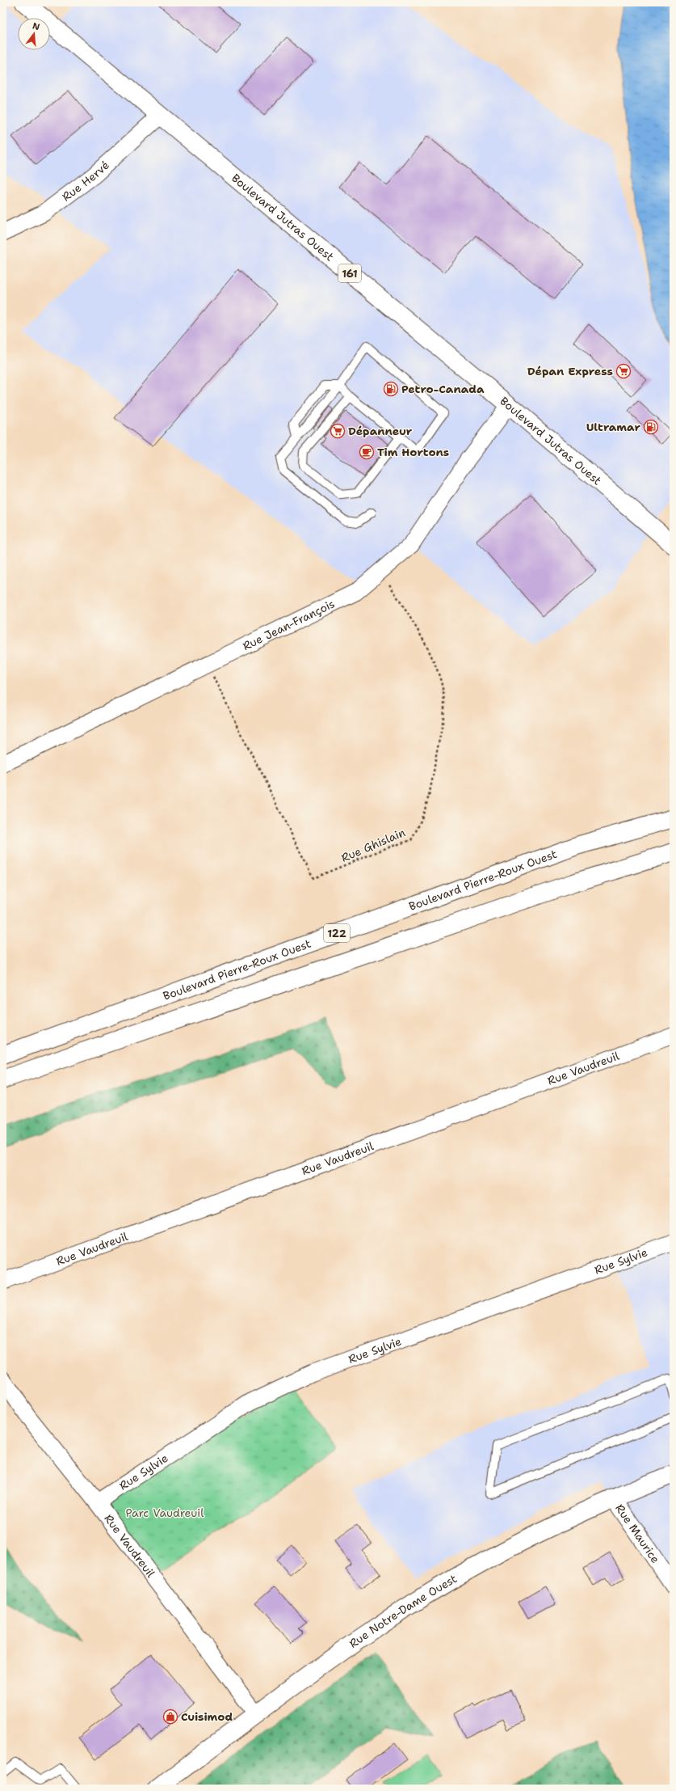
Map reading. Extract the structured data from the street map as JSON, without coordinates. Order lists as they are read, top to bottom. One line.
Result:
{"streets":{"main road":["Boulevard Jutras Ouest","161","Boulevard Pierre-Roux Ouest","122","Rue Notre-Dame Ouest"],"street":["Rue Hervé","Rue Jean-François","Rue Vaudreuil","Rue Sylvie","Rue Maurice"],"path":["Rue Ghislain"]},"crossings":[["Rue Hervé","Boulevard Jutras Ouest"],["Boulevard Jutras Ouest","Rue Jean-François"],["Rue Jean-François","Rue Ghislain"],["Rue Vaudreuil","Rue Sylvie"],["Rue Vaudreuil","Rue Notre-Dame Ouest"],["Rue Maurice","Rue Notre-Dame Ouest"]],"parks":["Parc Vaudreuil"],"places":{"supermarket":["Dépan Express","Dépanneur"],"fuel station":["Petro-Canada","Ultramar"],"cafe":["Tim Hortons"],"shop":["Cuisimod"]},"north":"top"}
